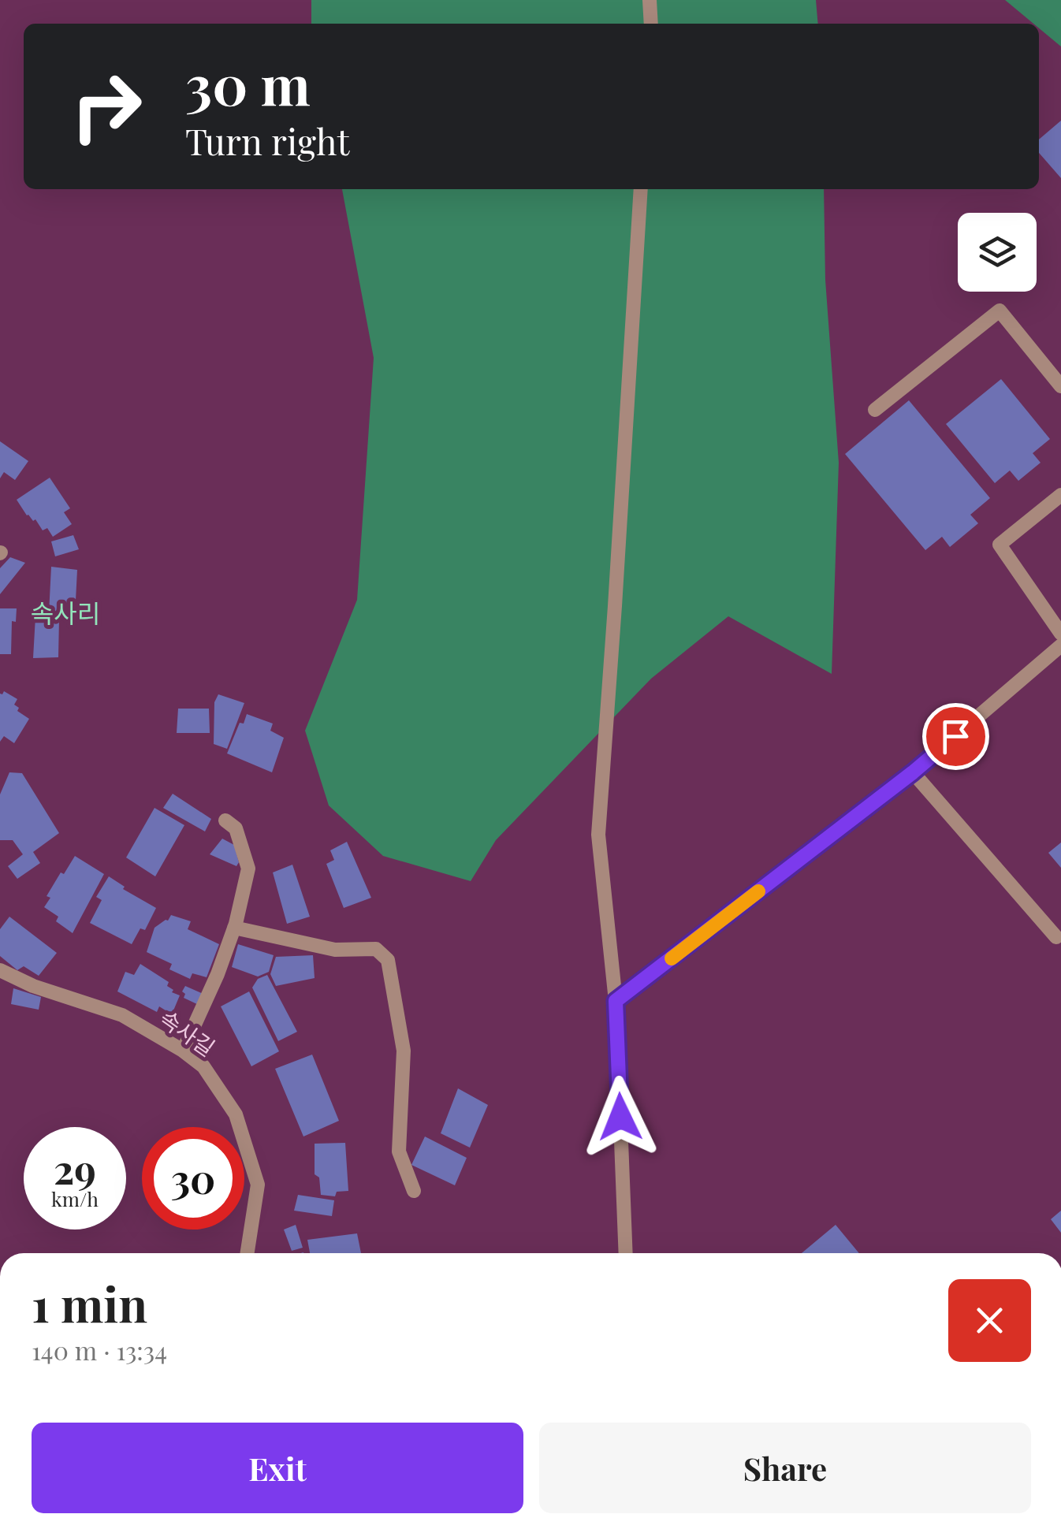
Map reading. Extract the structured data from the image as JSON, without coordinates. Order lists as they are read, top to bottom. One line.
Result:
{"streets":{"street":["속사길"]},"districts":["속사리"],"page":{"turn":["30 m","Turn right"],"speed":"29 km/h","limit":"30","heading":["1 min","140 m · 13:34"],"buttons":["Exit","Share"]}}
